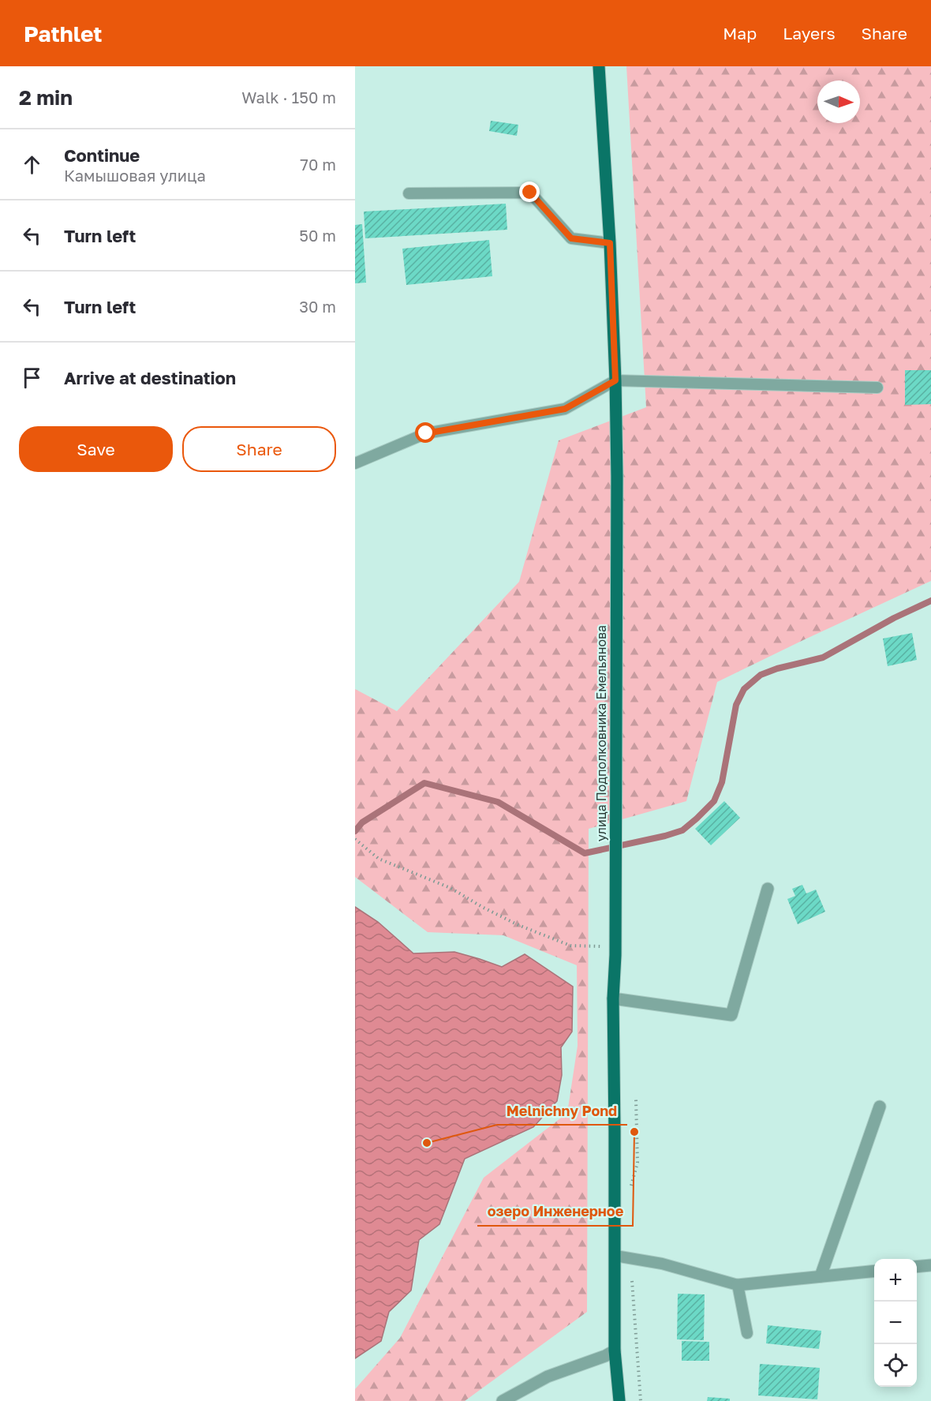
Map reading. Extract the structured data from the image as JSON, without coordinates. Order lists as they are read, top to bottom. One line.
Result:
{"streets":{"main road":["улица Подполковника Емельянова"]},"places":["озеро Инженерное","Melnichny Pond"],"north":"right","page":{"header":"Pathlet","nav":["Map","Layers","Share"],"heading":["2 min","Walk · 150 m"],"list":[["Continue","Камышовая улица","70 m"],["Turn left","50 m"],["Turn left","30 m"],"Arrive at destination"],"buttons":["Save","Share"],"map_buttons":["+","−"]}}
